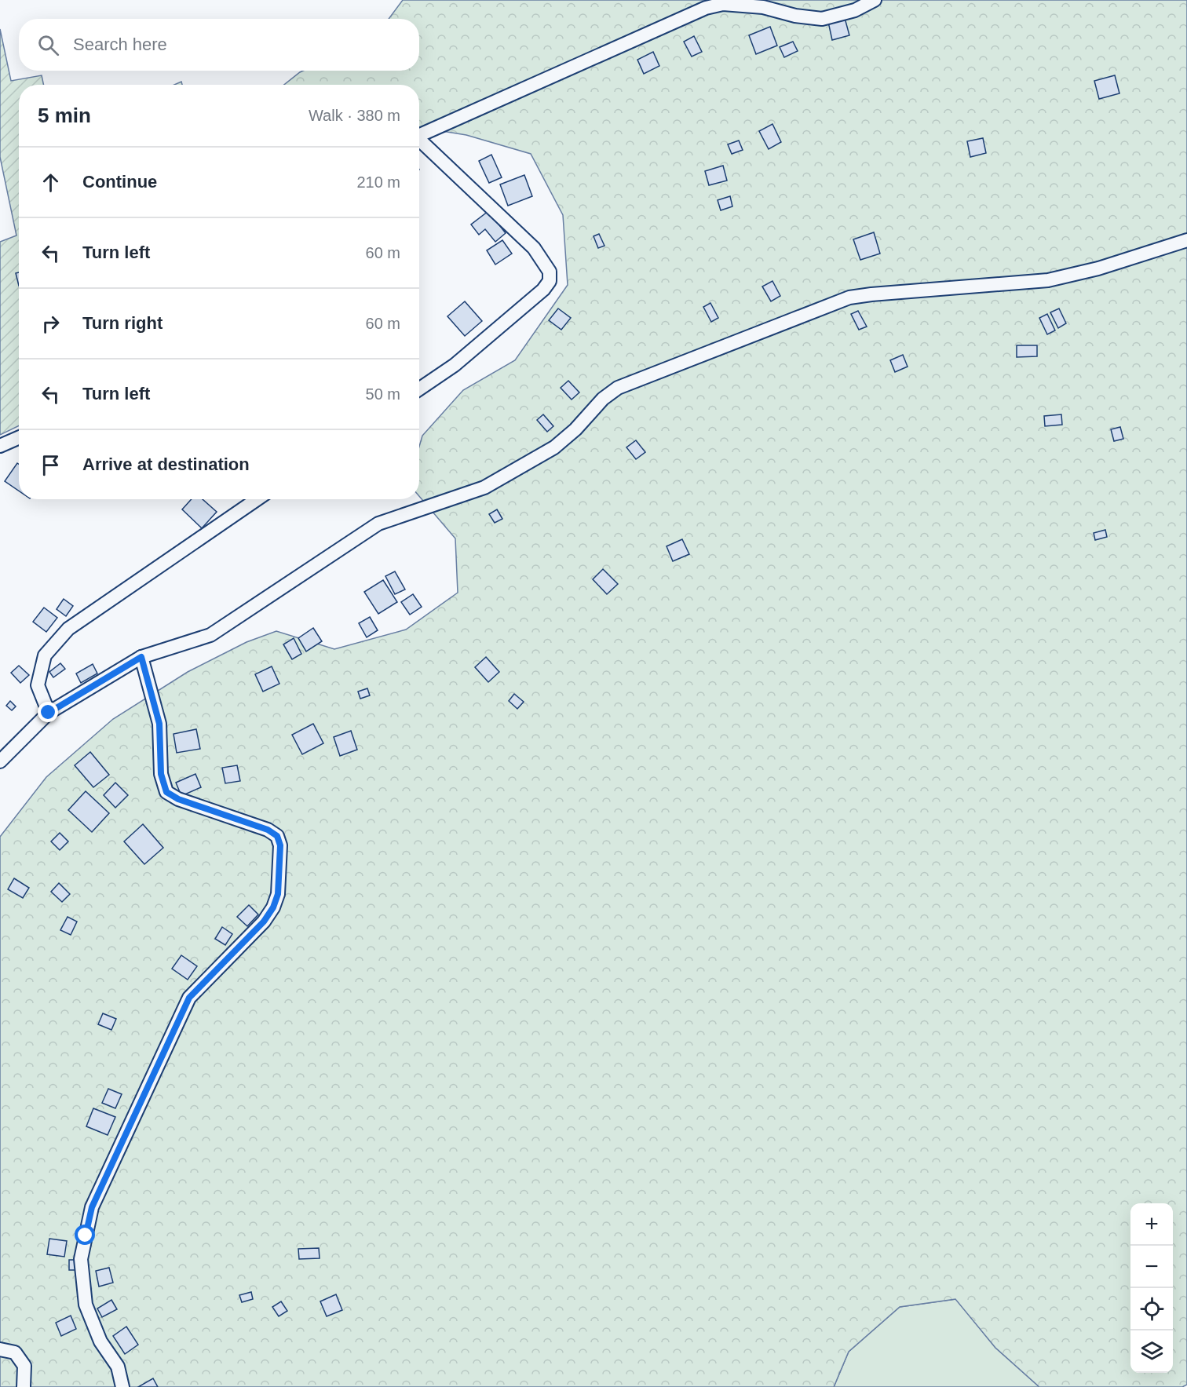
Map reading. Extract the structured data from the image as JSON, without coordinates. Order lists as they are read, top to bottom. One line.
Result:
{"page":{"search":"Search here","heading":["5 min","Walk · 380 m"],"list":[["Continue","210 m"],["Turn left","60 m"],["Turn right","60 m"],["Turn left","50 m"],"Arrive at destination"],"map_buttons":["+","−"]}}
